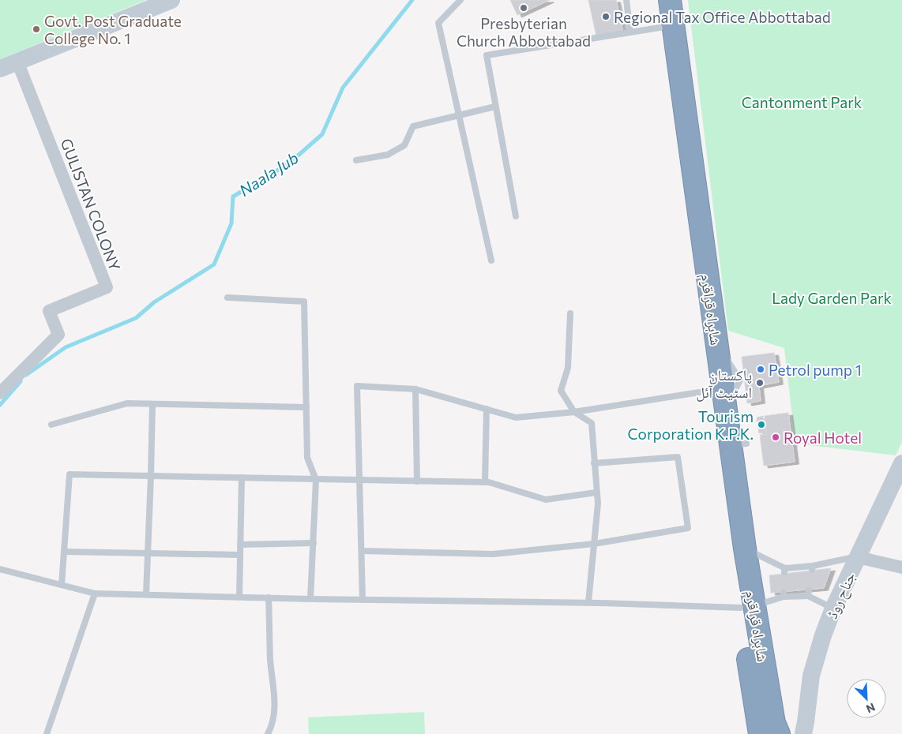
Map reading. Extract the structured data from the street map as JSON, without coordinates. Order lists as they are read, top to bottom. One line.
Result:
{"streets":{"highway":["شاہراہ قراقرم"],"main road":["جناح روڈ"],"street":["GULISTAN COLONY"]},"water":["Naala Jub"],"parks":["Cantonment Park","Lady Garden Park"],"places":["Presbyterian Church Abbottabad","Regional Tax Office Abbottabad","Govt. Post Graduate College No. 1","Petrol pump 1","پاکستان اسٹیٹ آئل","Tourism Corporation K.P.K.","Royal Hotel"],"north":"bottom right"}
